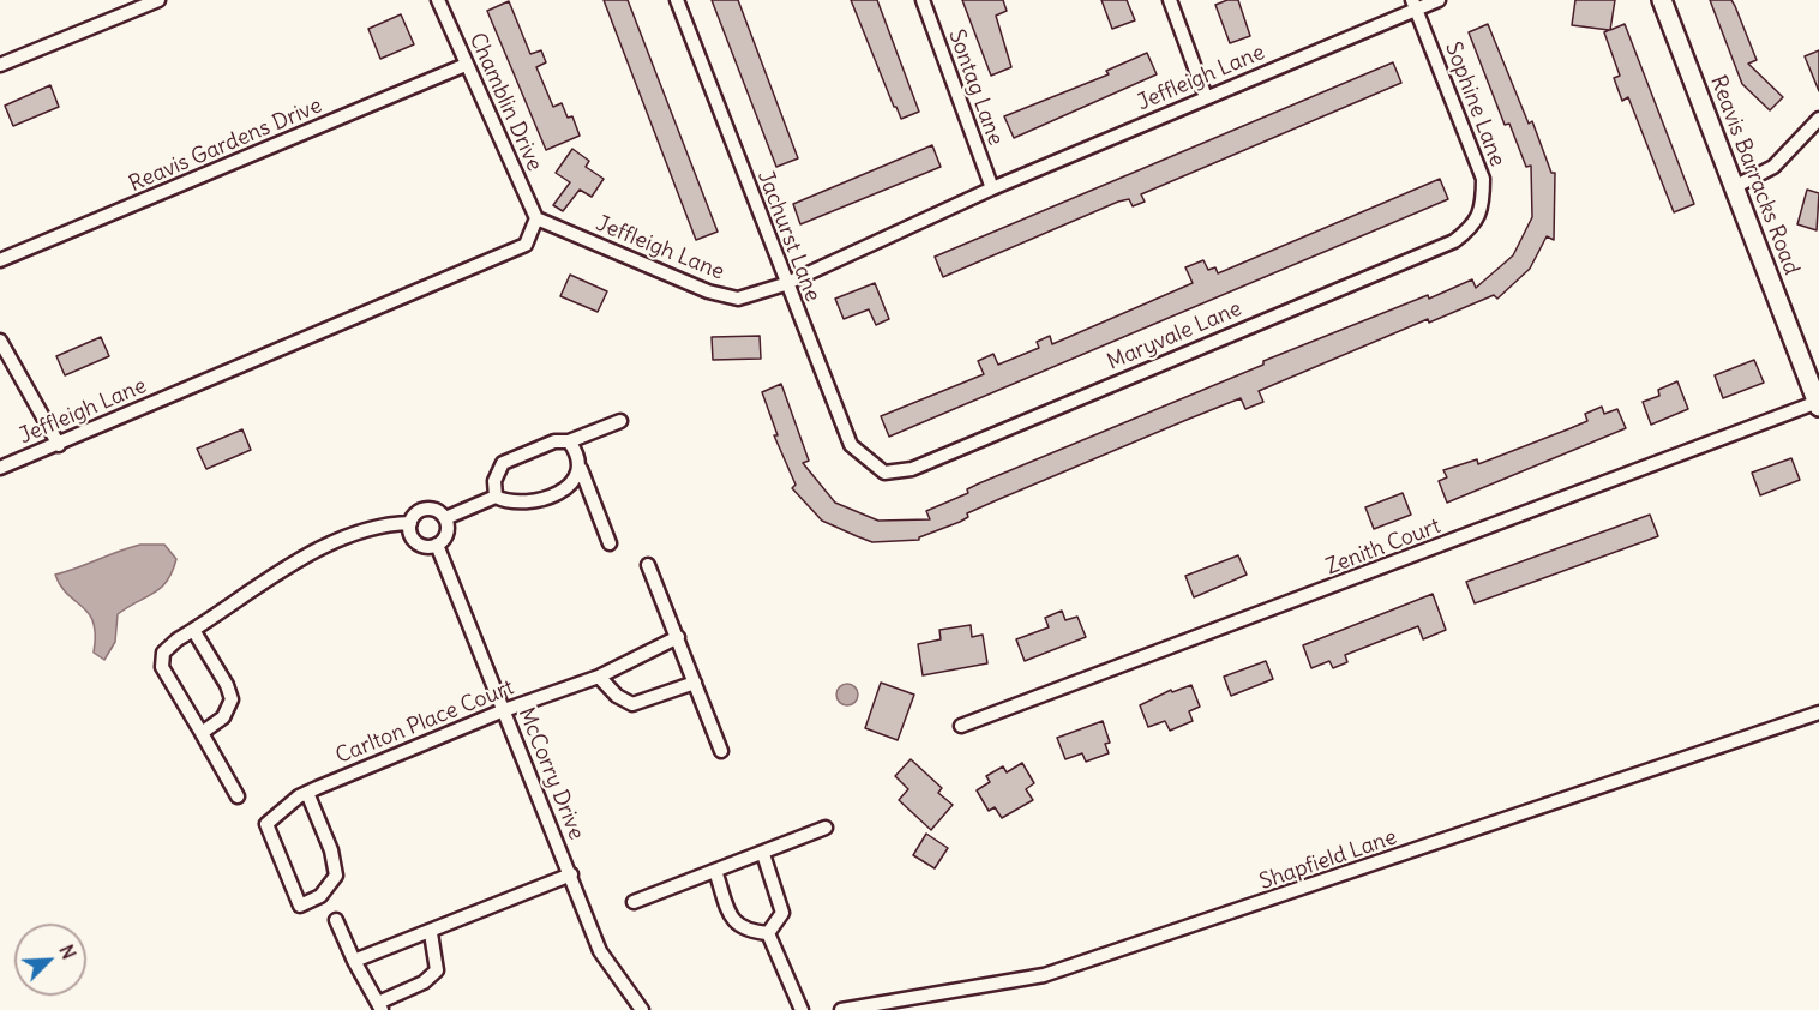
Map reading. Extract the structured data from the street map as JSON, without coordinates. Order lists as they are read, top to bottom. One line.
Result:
{"streets":{"main road":["Reavis Barracks Road"],"street":["Jeffleigh Lane","Sontag Lane","Chamblin Drive","Sophine Lane","Reavis Gardens Drive","Jachurst Lane","Maryvale Lane","Zenith Court","Carlton Place Court","McCorry Drive","Shapfield Lane"]},"crossings":[["Jeffleigh Lane","Sontag Lane"],["Jeffleigh Lane","Chamblin Drive"],["Jeffleigh Lane","Sophine Lane"],["Jeffleigh Lane","Jachurst Lane"],["Chamblin Drive","Reavis Gardens Drive"],["Sophine Lane","Maryvale Lane"],["Reavis Barracks Road","Zenith Court"],["Jachurst Lane","Maryvale Lane"],["Carlton Place Court","McCorry Drive"]],"north":"top right"}
